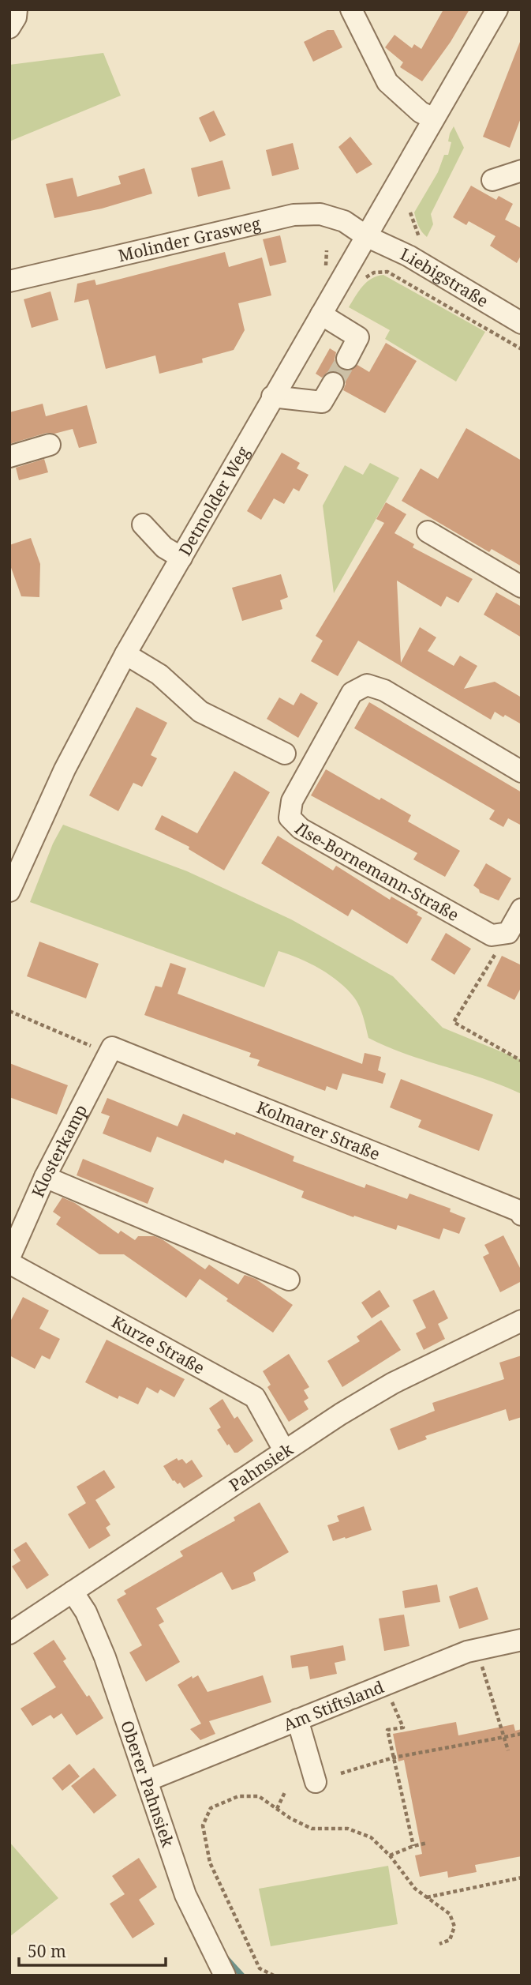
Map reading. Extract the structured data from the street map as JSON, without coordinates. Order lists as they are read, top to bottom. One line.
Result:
{"streets":{"street":["Molinder Grasweg","Liebigstraße","Detmolder Weg","Ilse-Bornemann-Straße","Kolmarer Straße","Klosterkamp","Kurze Straße","Pahnsiek","Am Stiftsland","Oberer Pahnsiek"]},"crossings":[["Molinder Grasweg","Liebigstraße"],["Molinder Grasweg","Detmolder Weg"],["Liebigstraße","Detmolder Weg"],["Kolmarer Straße","Klosterkamp"],["Kurze Straße","Pahnsiek"],["Pahnsiek","Oberer Pahnsiek"],["Am Stiftsland","Oberer Pahnsiek"]],"scale_bar":"50 m"}
